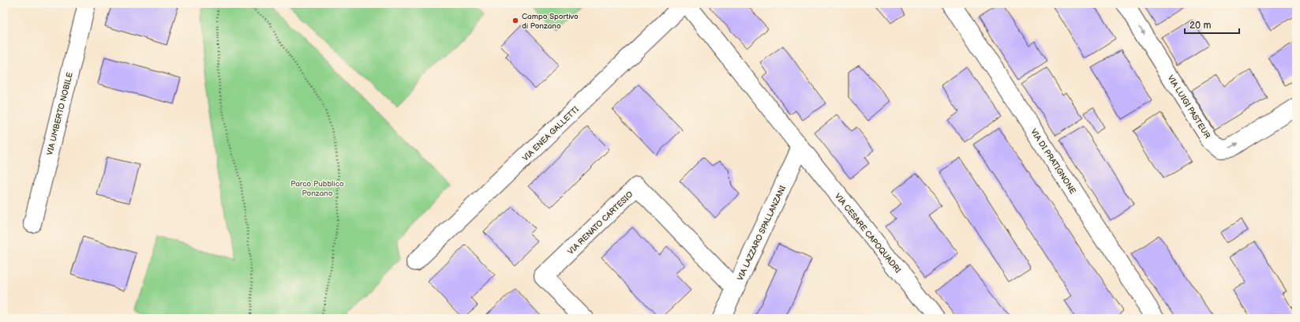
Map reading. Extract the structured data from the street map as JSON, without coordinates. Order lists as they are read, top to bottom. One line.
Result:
{"streets":{"street":["VIA LUIGI PASTEUR","VIA UMBERTO NOBILE","VIA ENEA GALLETTI","VIA DI PRATIGNONE","VIA RENATO CARTESIO","VIA LAZZARO SPALLANZANI","VIA CESARE CAPOQUADRI"]},"crossings":[["VIA ENEA GALLETTI","VIA CESARE CAPOQUADRI"],["VIA RENATO CARTESIO","VIA LAZZARO SPALLANZANI"],["VIA LAZZARO SPALLANZANI","VIA CESARE CAPOQUADRI"]],"parks":["Parco Pubblico Ponzano"],"places":["Campo Sportivo di Ponzano"],"scale_bar":"20 m"}
